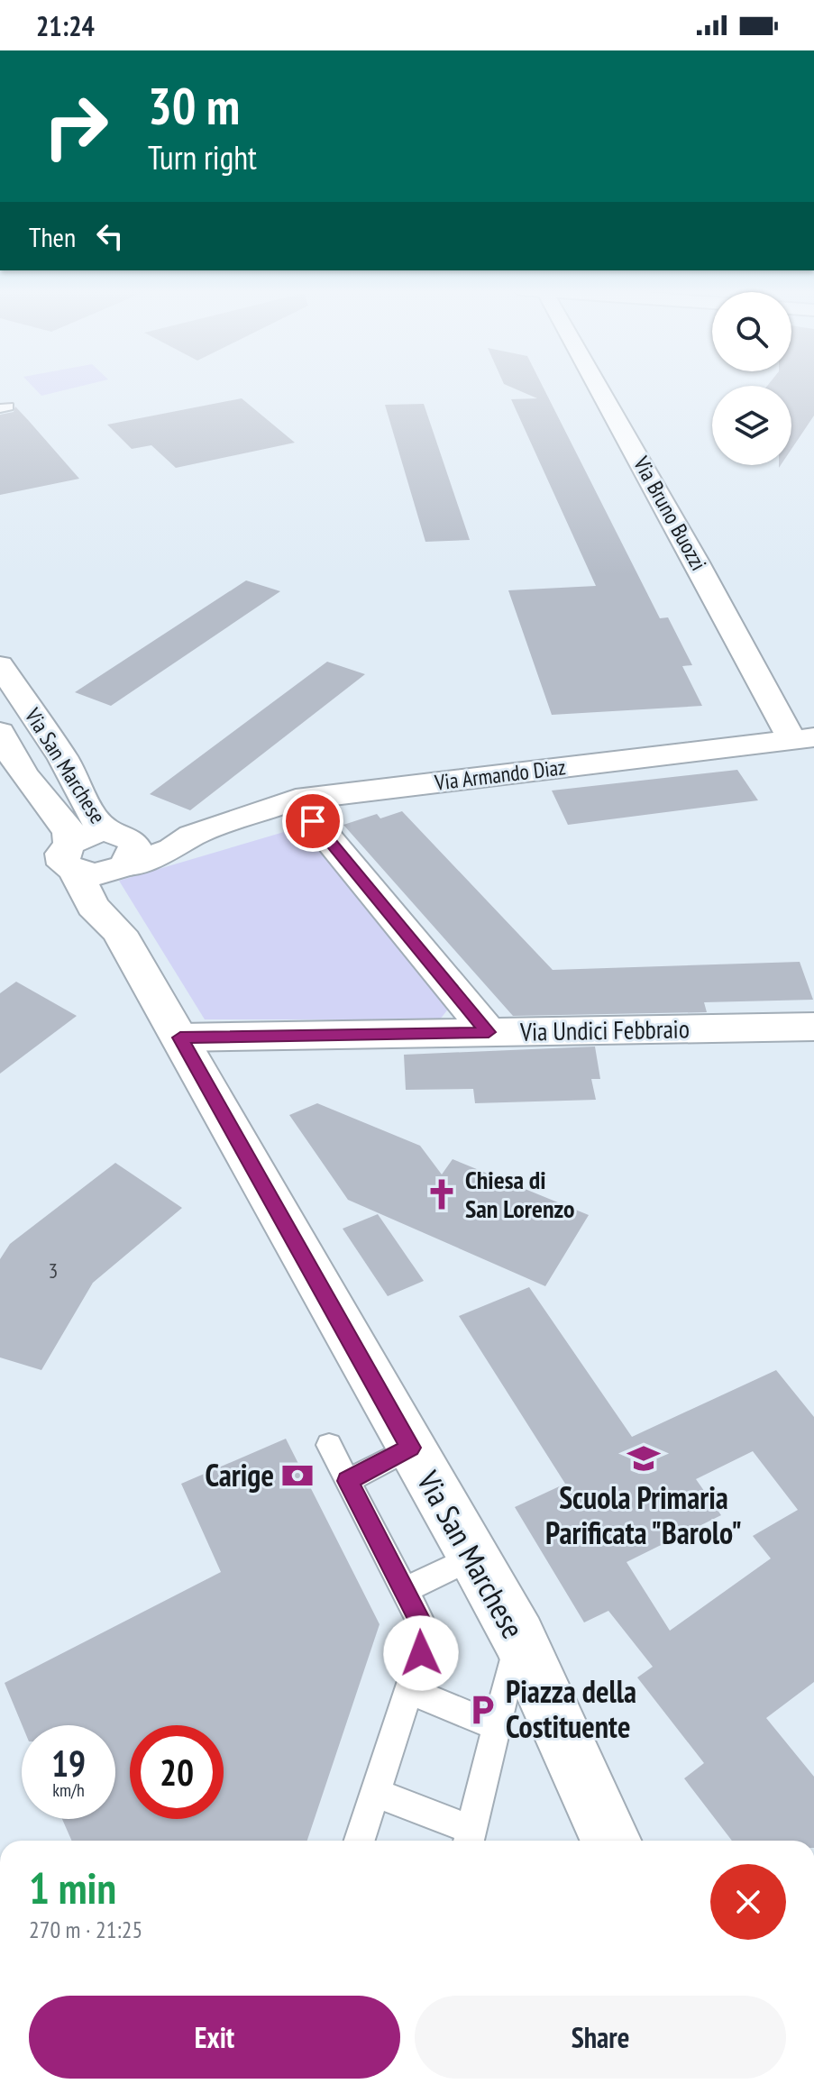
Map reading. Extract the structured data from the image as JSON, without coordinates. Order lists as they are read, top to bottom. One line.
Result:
{"streets":{"street":["Via Bruno Buozzi","Via San Marchese","Via Armando Diaz","Via Undici Febbraio"]},"crossings":[["Via Bruno Buozzi","Via Armando Diaz"],["Via San Marchese","Via Armando Diaz"],["Via San Marchese","Via Undici Febbraio"]],"places":{"church":["Chiesa di San Lorenzo"],"school or university":["Scuola Primaria Parificata \"Barolo\""],"bank":["Carige"],"parking":["Piazza della Costituente"]},"house_numbers":["3"],"page":{"status":"21:24","turn":["30 m","Turn right"],"then":"Then","speed":"19 km/h","limit":"20","heading":["1 min","270 m · 21:25"],"buttons":["Exit","Share"]}}
